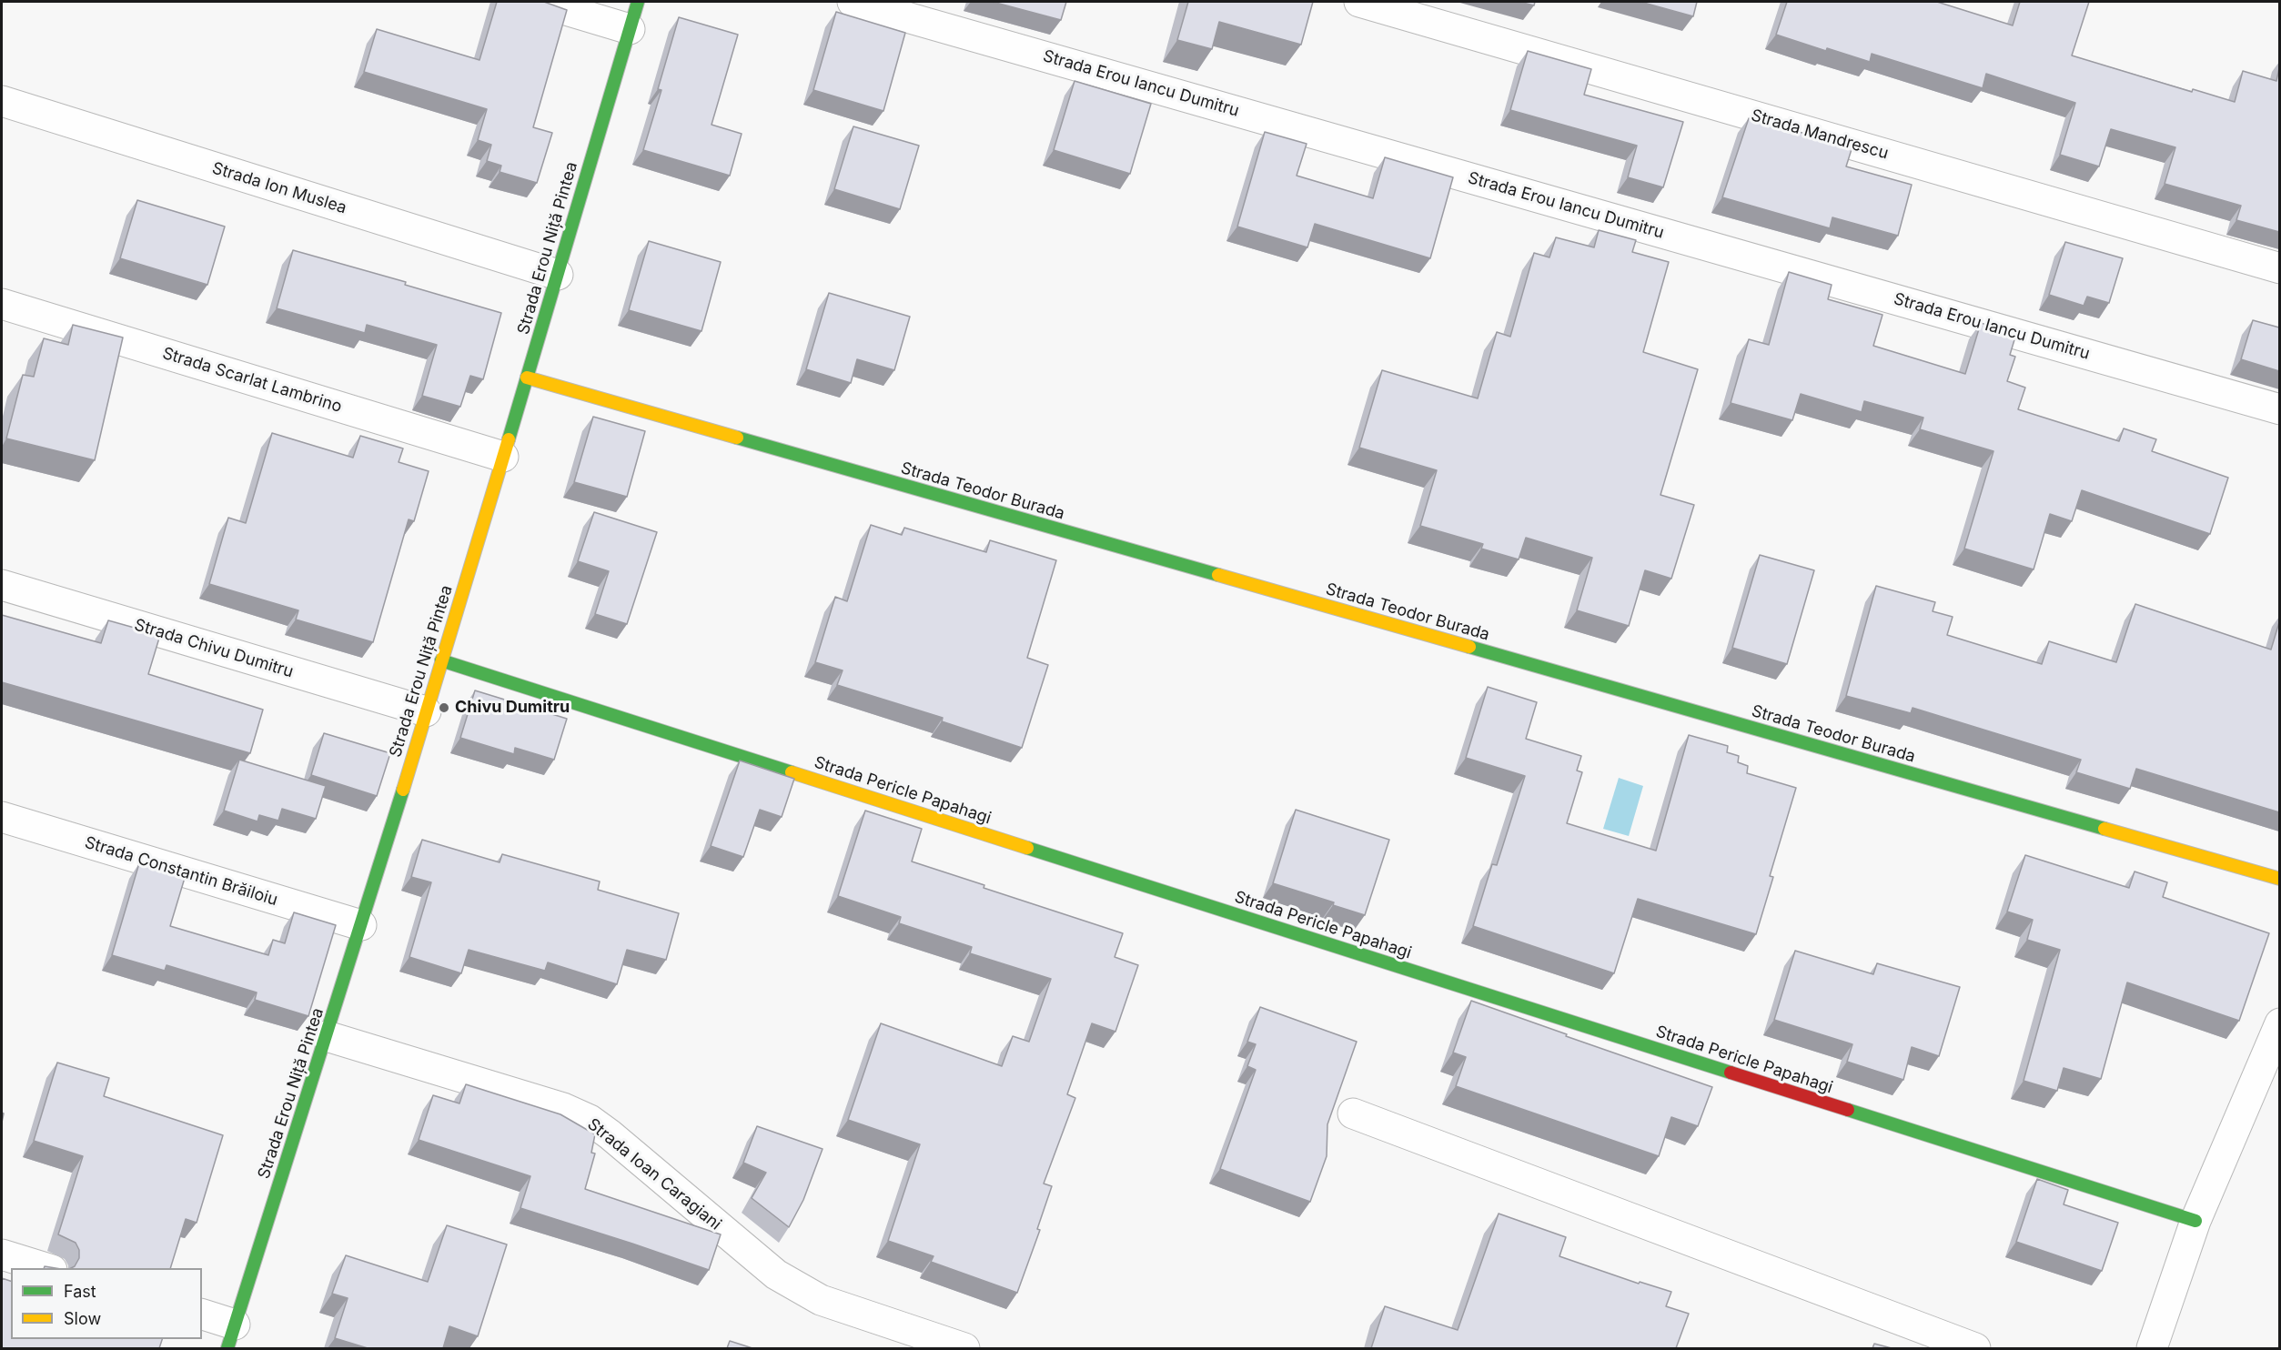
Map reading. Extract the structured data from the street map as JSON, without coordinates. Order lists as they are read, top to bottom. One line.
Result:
{"streets":{"street":["Strada Erou Iancu Dumitru","Strada Mandrescu","Strada Ion Muslea","Strada Erou Niță Pintea","Strada Scarlat Lambrino","Strada Teodor Burada","Strada Chivu Dumitru","Strada Pericle Papahagi","Strada Constantin Brăiloiu","Strada Ioan Caragiani"]},"crossings":[["Strada Ion Muslea","Strada Erou Niță Pintea"],["Strada Erou Niță Pintea","Strada Scarlat Lambrino"],["Strada Erou Niță Pintea","Strada Teodor Burada"],["Strada Erou Niță Pintea","Strada Chivu Dumitru"],["Strada Erou Niță Pintea","Strada Pericle Papahagi"],["Strada Erou Niță Pintea","Strada Constantin Brăiloiu"],["Strada Erou Niță Pintea","Strada Ioan Caragiani"]],"places":["Chivu Dumitru"],"legend":["Fast","Slow"]}
